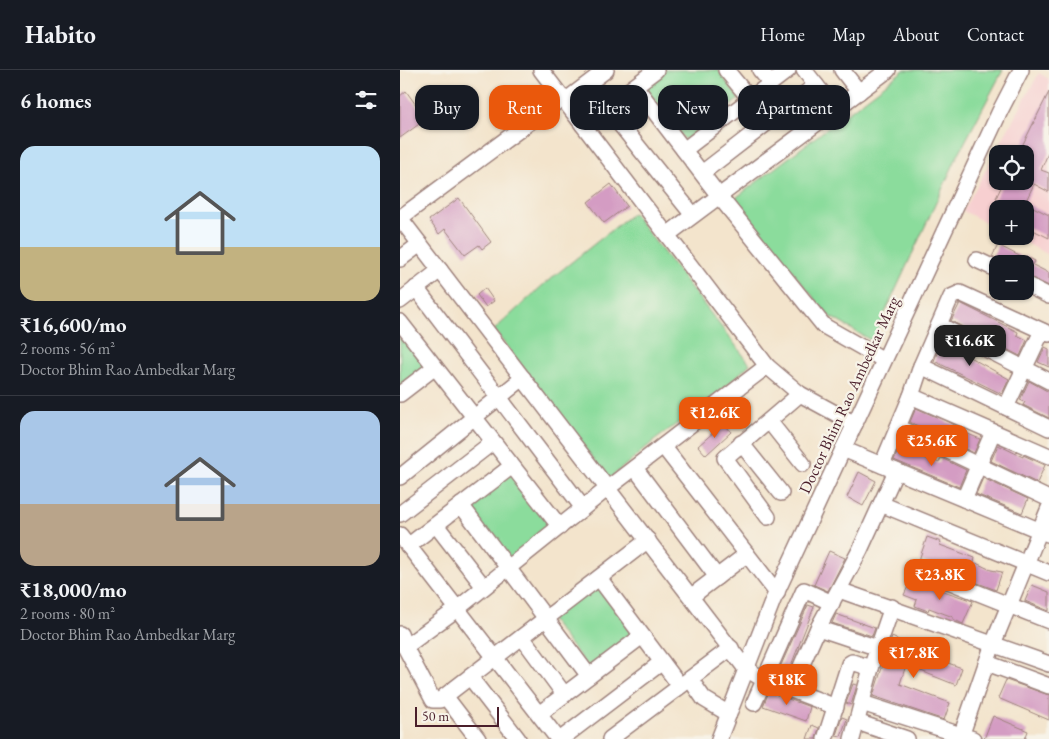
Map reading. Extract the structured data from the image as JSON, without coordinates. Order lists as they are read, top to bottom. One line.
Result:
{"streets":{"street":["Doctor Bhim Rao Ambedkar Marg"]},"scale_bar":"50 m","page":{"header":"Habito","nav":["Home","Map","About","Contact"],"heading":"6 homes","chip":["Buy","Rent","Filters","New","Apartment"],"list":[{"name":"₹16,600/mo","note":"2 rooms · 56 m² · Doctor Bhim Rao Ambedkar Marg"},{"name":"₹18,000/mo","note":"2 rooms · 80 m² · Doctor Bhim Rao Ambedkar Marg"}],"map_buttons":["+","−"],"price":["₹16.6K","₹12.6K","₹25.6K","₹23.8K","₹17.8K","₹18K"],"scale":"50 m"}}
